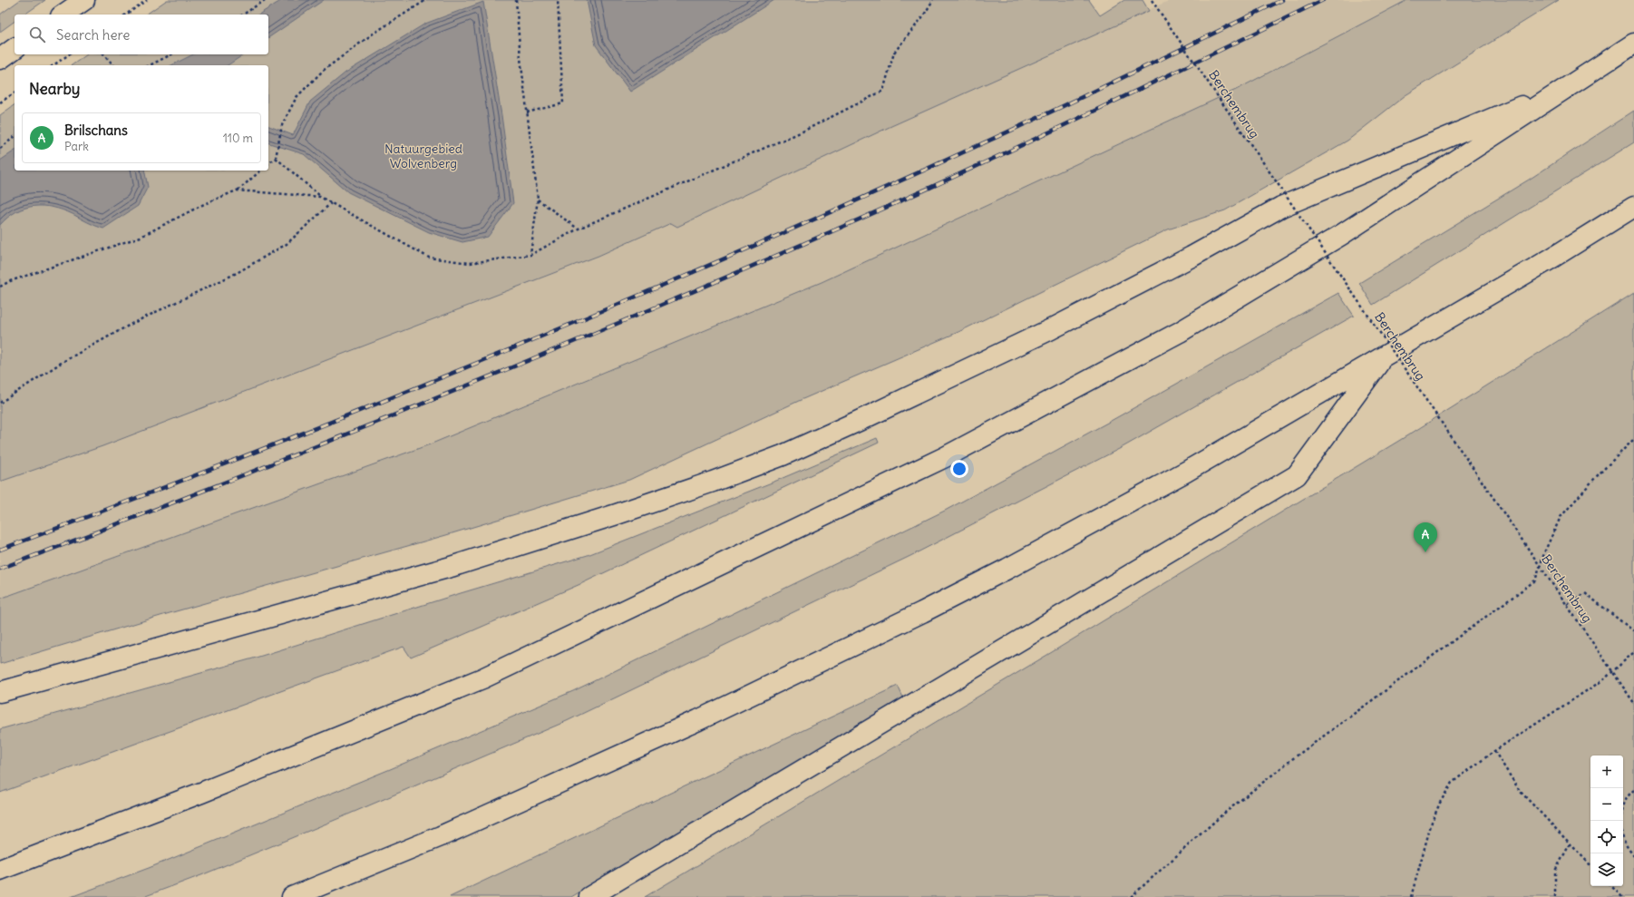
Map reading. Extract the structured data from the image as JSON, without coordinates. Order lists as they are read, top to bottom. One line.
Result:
{"streets":{"path":["Berchembrug"]},"parks":["Natuurgebied Wolvenberg"],"page":{"search":"Search here","heading":"Nearby","list":[{"mark":"A","name":"Brilschans","note":"Park","value":"110 m"}],"pins":"A","map_buttons":["+","−"]}}
